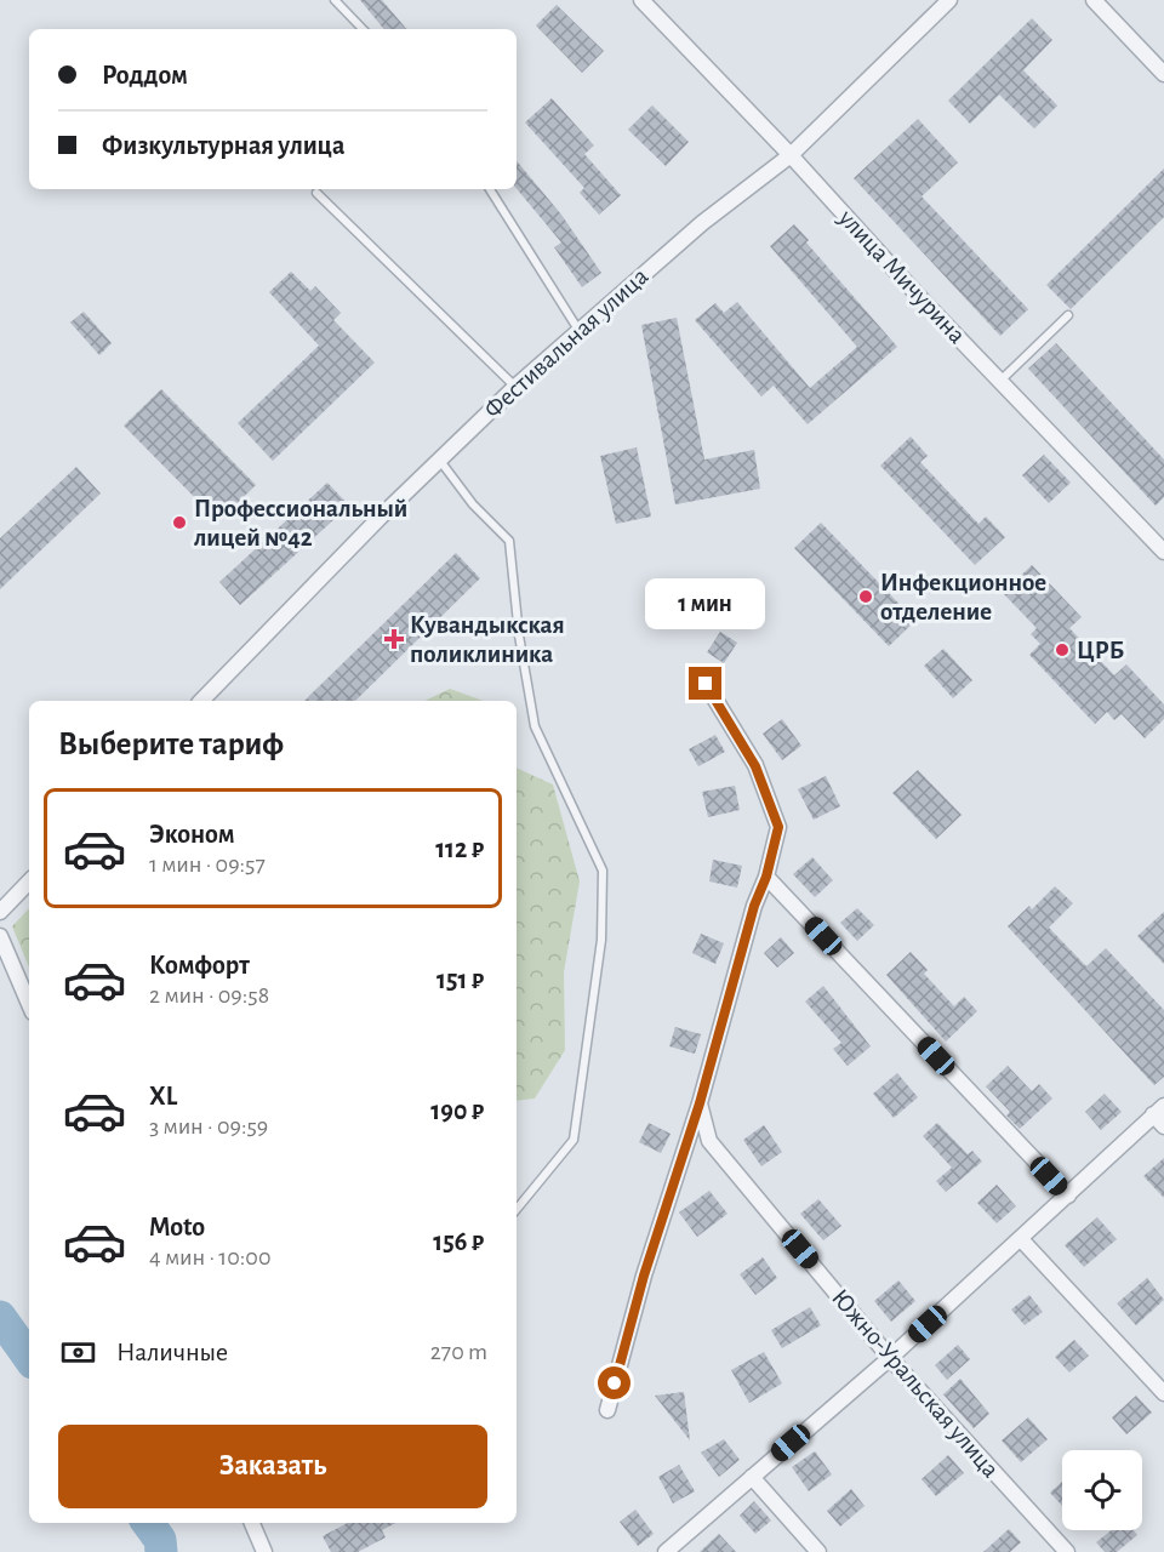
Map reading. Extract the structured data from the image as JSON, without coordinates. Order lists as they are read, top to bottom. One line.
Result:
{"streets":{"street":["улица Мичурина","Фестивальная улица","Южно-Уральская улица"]},"crossings":[["улица Мичурина","Фестивальная улица"]],"places":{"other":["Профессиональный лицей №42","Инфекционное отделение","ЦРБ"],"health":["Кувандыкская поликлиника"]},"page":{"banner":["Роддом","Физкультурная улица"],"bubble":"1 мин","heading":"Выберите тариф","list":[{"name":"Эконом","note":"1 мин · 09:57","value":"112 ₽"},{"name":"Комфорт","note":"2 мин · 09:58","value":"151 ₽"},{"name":"XL","note":"3 мин · 09:59","value":"190 ₽"},{"name":"Moto","note":"4 мин · 10:00","value":"156 ₽"}],"pay":["Наличные","270 m"],"buttons":"Заказать"}}
